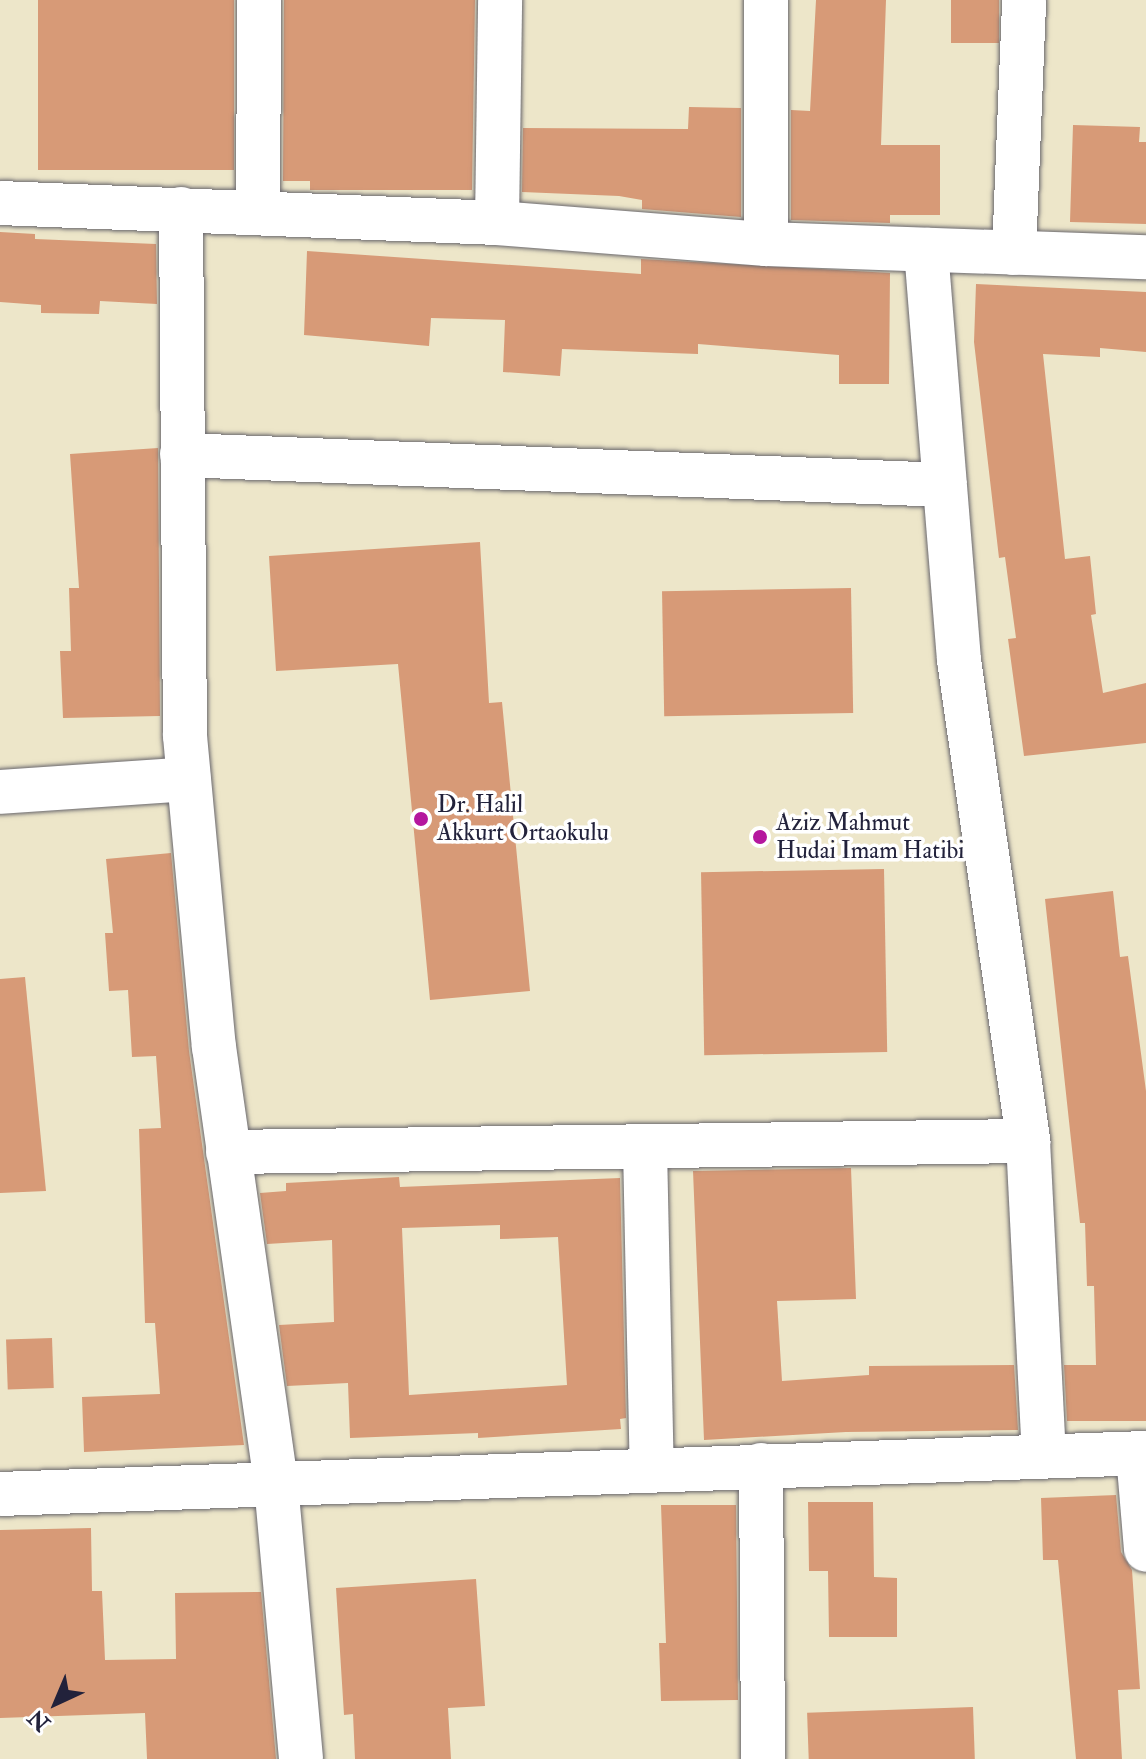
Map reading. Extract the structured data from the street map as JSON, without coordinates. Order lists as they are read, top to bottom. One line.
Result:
{"places":["Dr. Halil Akkurt Ortaokulu","Aziz Mahmut Hudai Imam Hatibi"],"north":"bottom left"}
